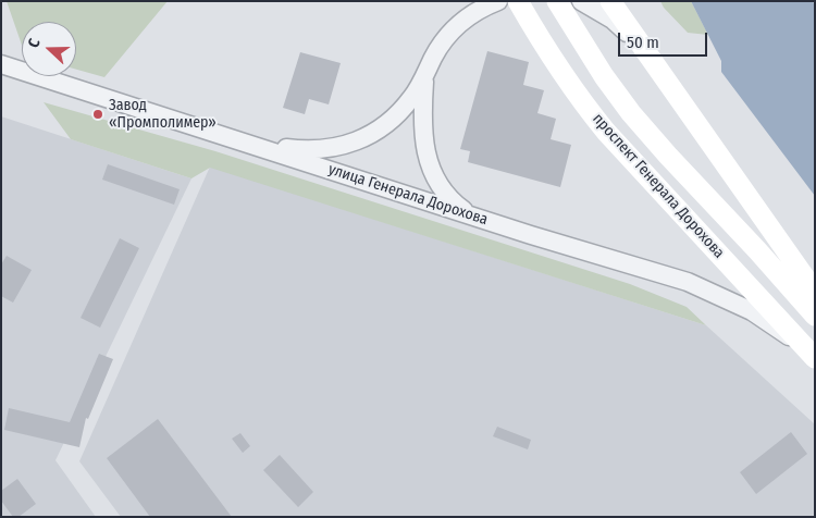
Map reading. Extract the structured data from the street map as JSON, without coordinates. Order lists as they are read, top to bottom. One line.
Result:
{"streets":{"main road":["проспект Генерала Дорохова"],"street":["улица Генерала Дорохова"]},"crossings":[["проспект Генерала Дорохова","улица Генерала Дорохова"]],"places":["Завод «Промполимер»"],"scale_bar":"50 m","north":"left"}
